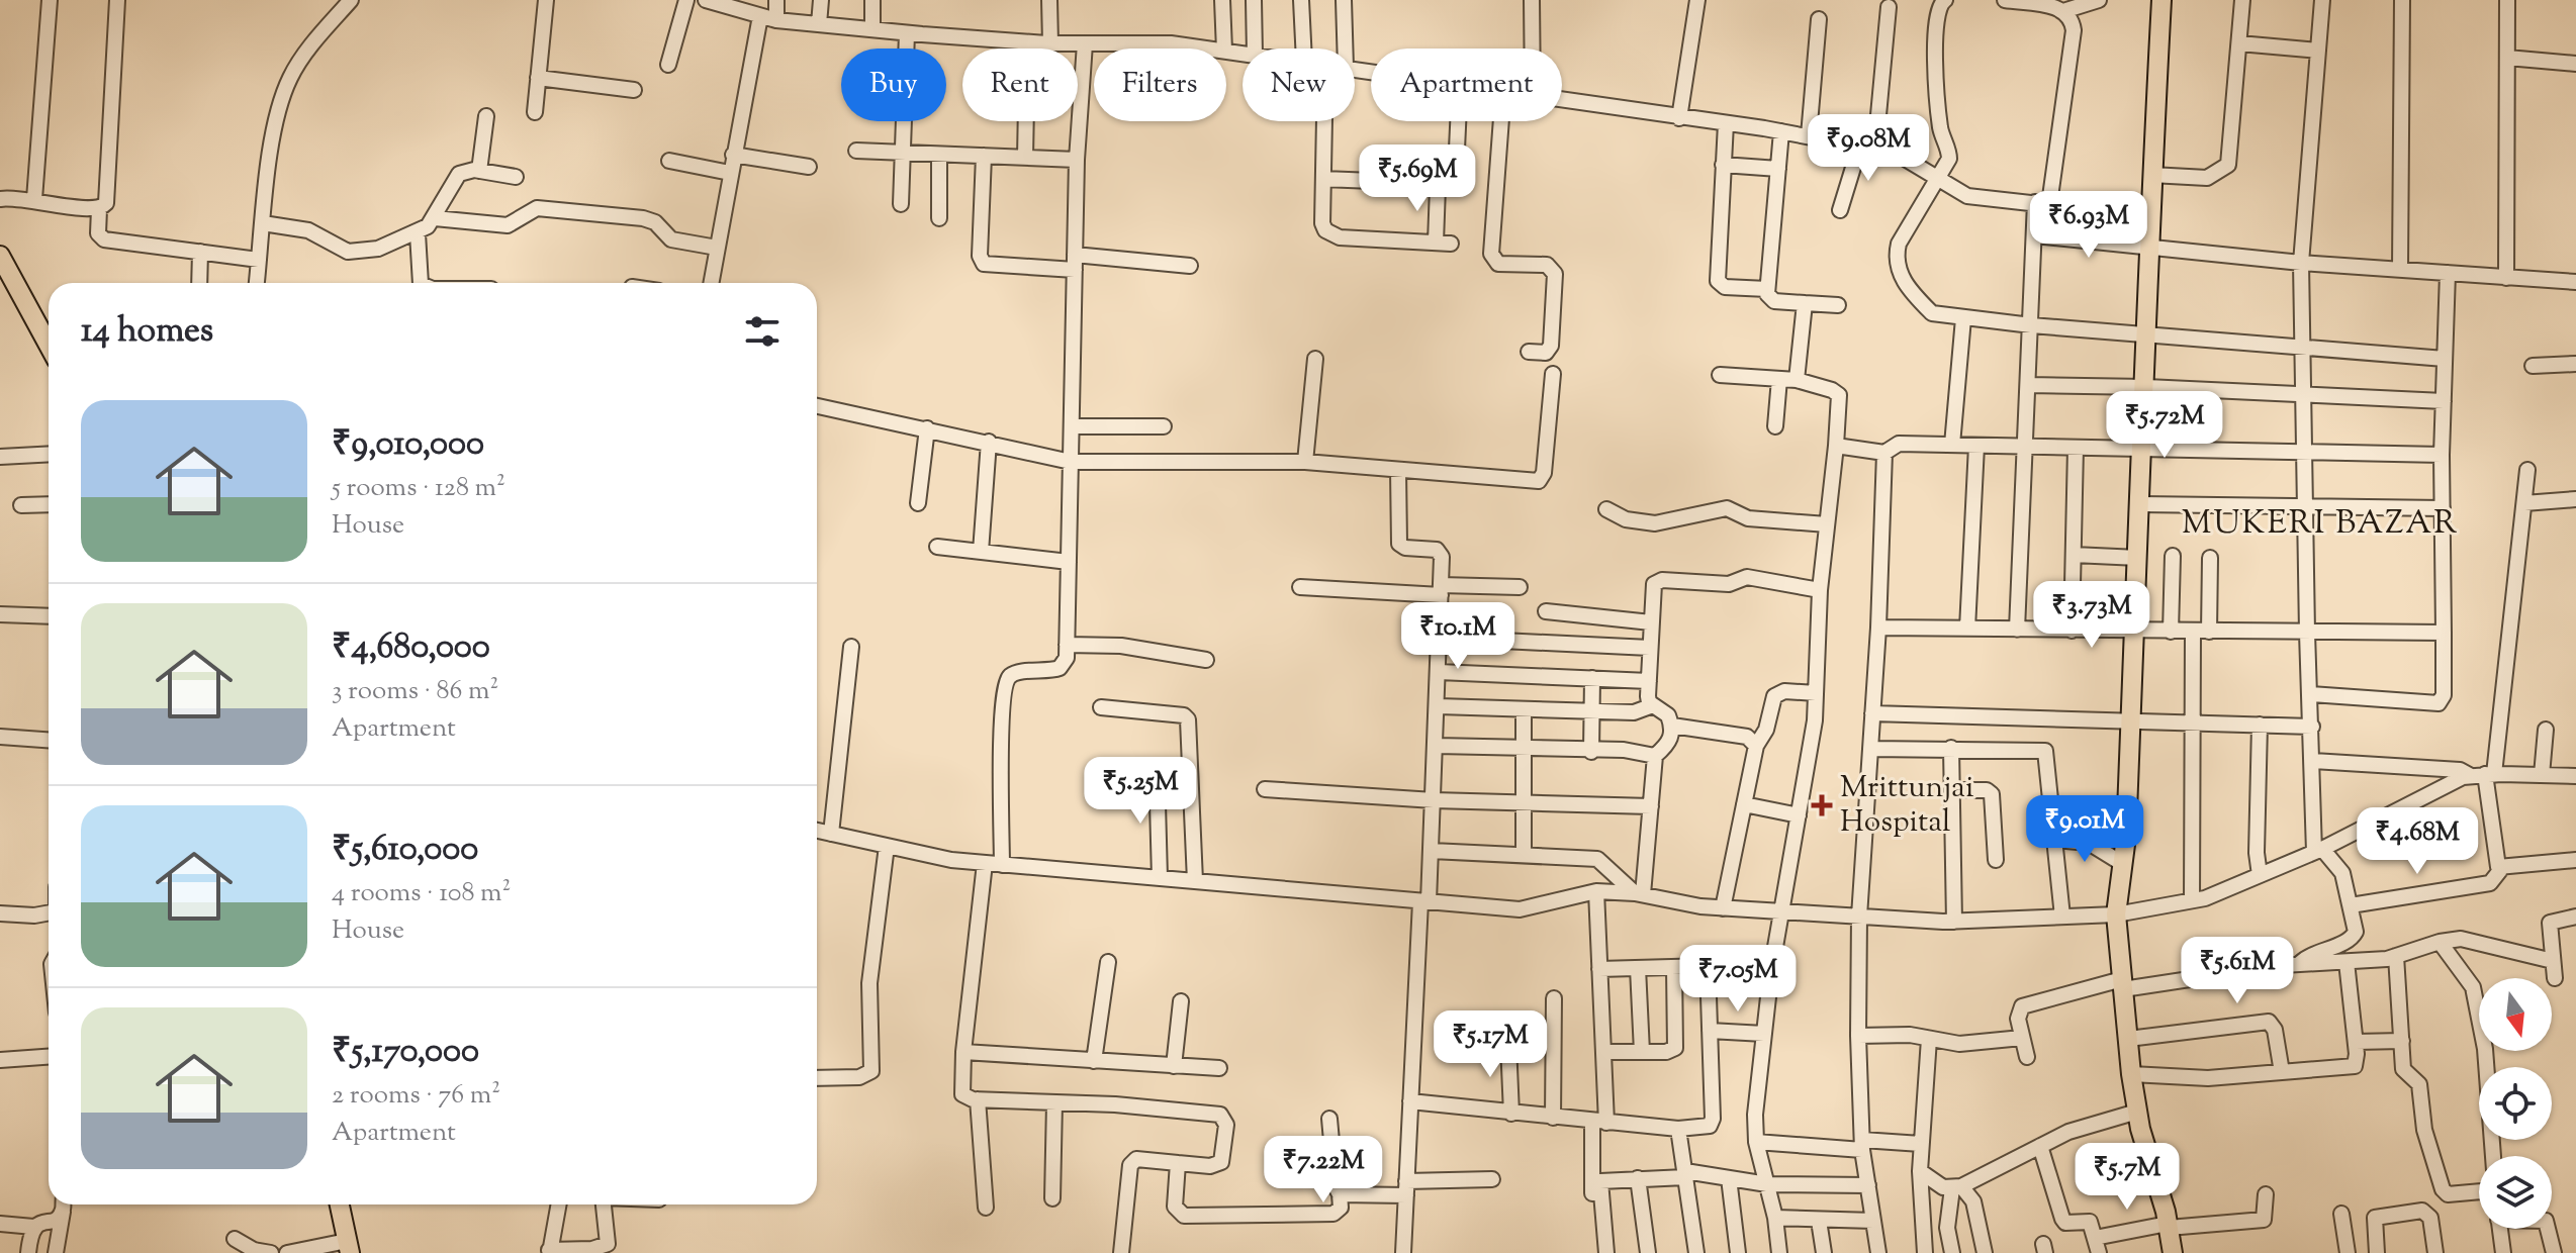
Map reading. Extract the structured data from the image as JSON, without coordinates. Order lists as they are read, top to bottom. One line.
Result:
{"districts":["MUKERI BAZAR"],"places":{"health":["Mrittunjai Hospital"]},"north":"bottom","page":{"chip":["Buy","Rent","Filters","New","Apartment"],"price":["₹9.08M","₹5.69M","₹6.93M","₹5.72M","₹3.73M","₹10.1M","₹5.25M","₹9.01M","₹4.68M","₹5.61M","₹7.05M","₹5.17M","₹7.22M","₹5.7M"],"heading":"14 homes","list":[{"name":"₹9,010,000","note":"5 rooms · 128 m² · House"},{"name":"₹4,680,000","note":"3 rooms · 86 m² · Apartment"},{"name":"₹5,610,000","note":"4 rooms · 108 m² · House"},{"name":"₹5,170,000","note":"2 rooms · 76 m² · Apartment"}]}}
